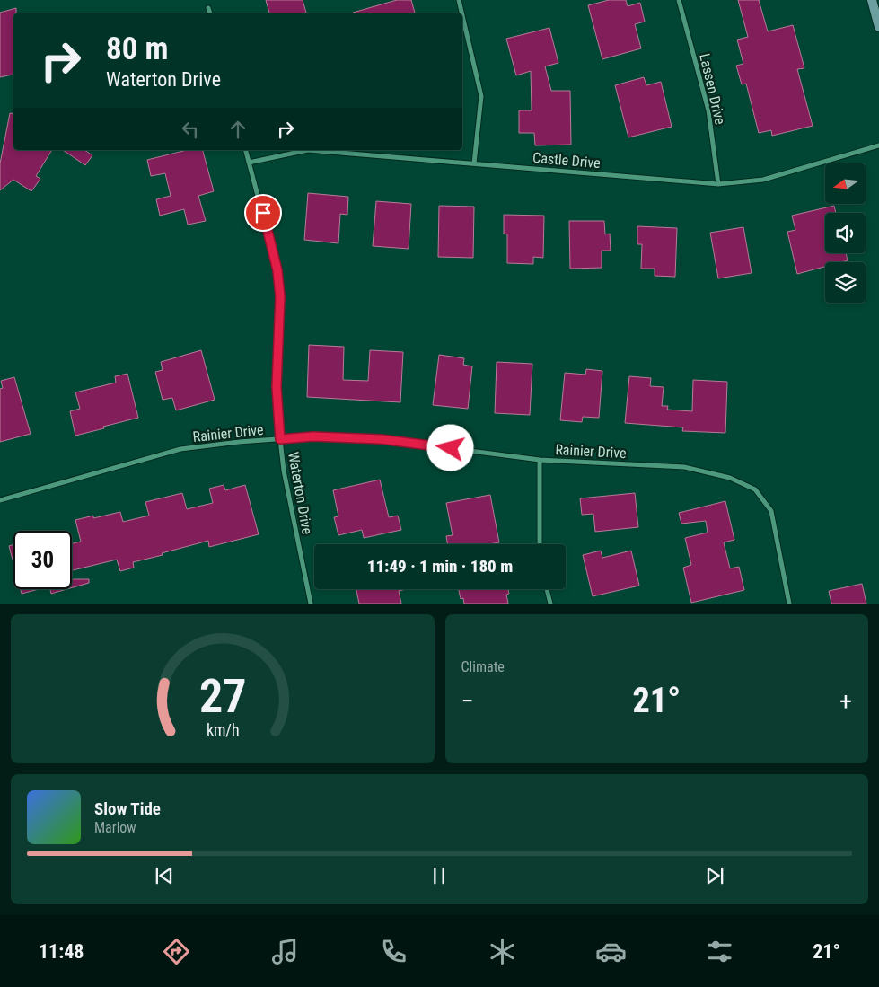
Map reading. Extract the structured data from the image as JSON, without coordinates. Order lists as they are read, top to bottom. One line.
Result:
{"streets":{"street":["Lassen Drive","Castle Drive","Rainier Drive","Waterton Drive"]},"crossings":[["Lassen Drive","Castle Drive"],["Castle Drive","Waterton Drive"],["Rainier Drive","Waterton Drive"]],"north":"left","page":{"turn":["80 m","Waterton Drive"],"limit":"30","trip":"11:49 · 1 min · 180 m","tile":"Climate","heat":["−","21°","+"],"song":["Slow Tide","Marlow"],"tabs":["11:48","21°"],"gauge":["27","km/h"]}}
